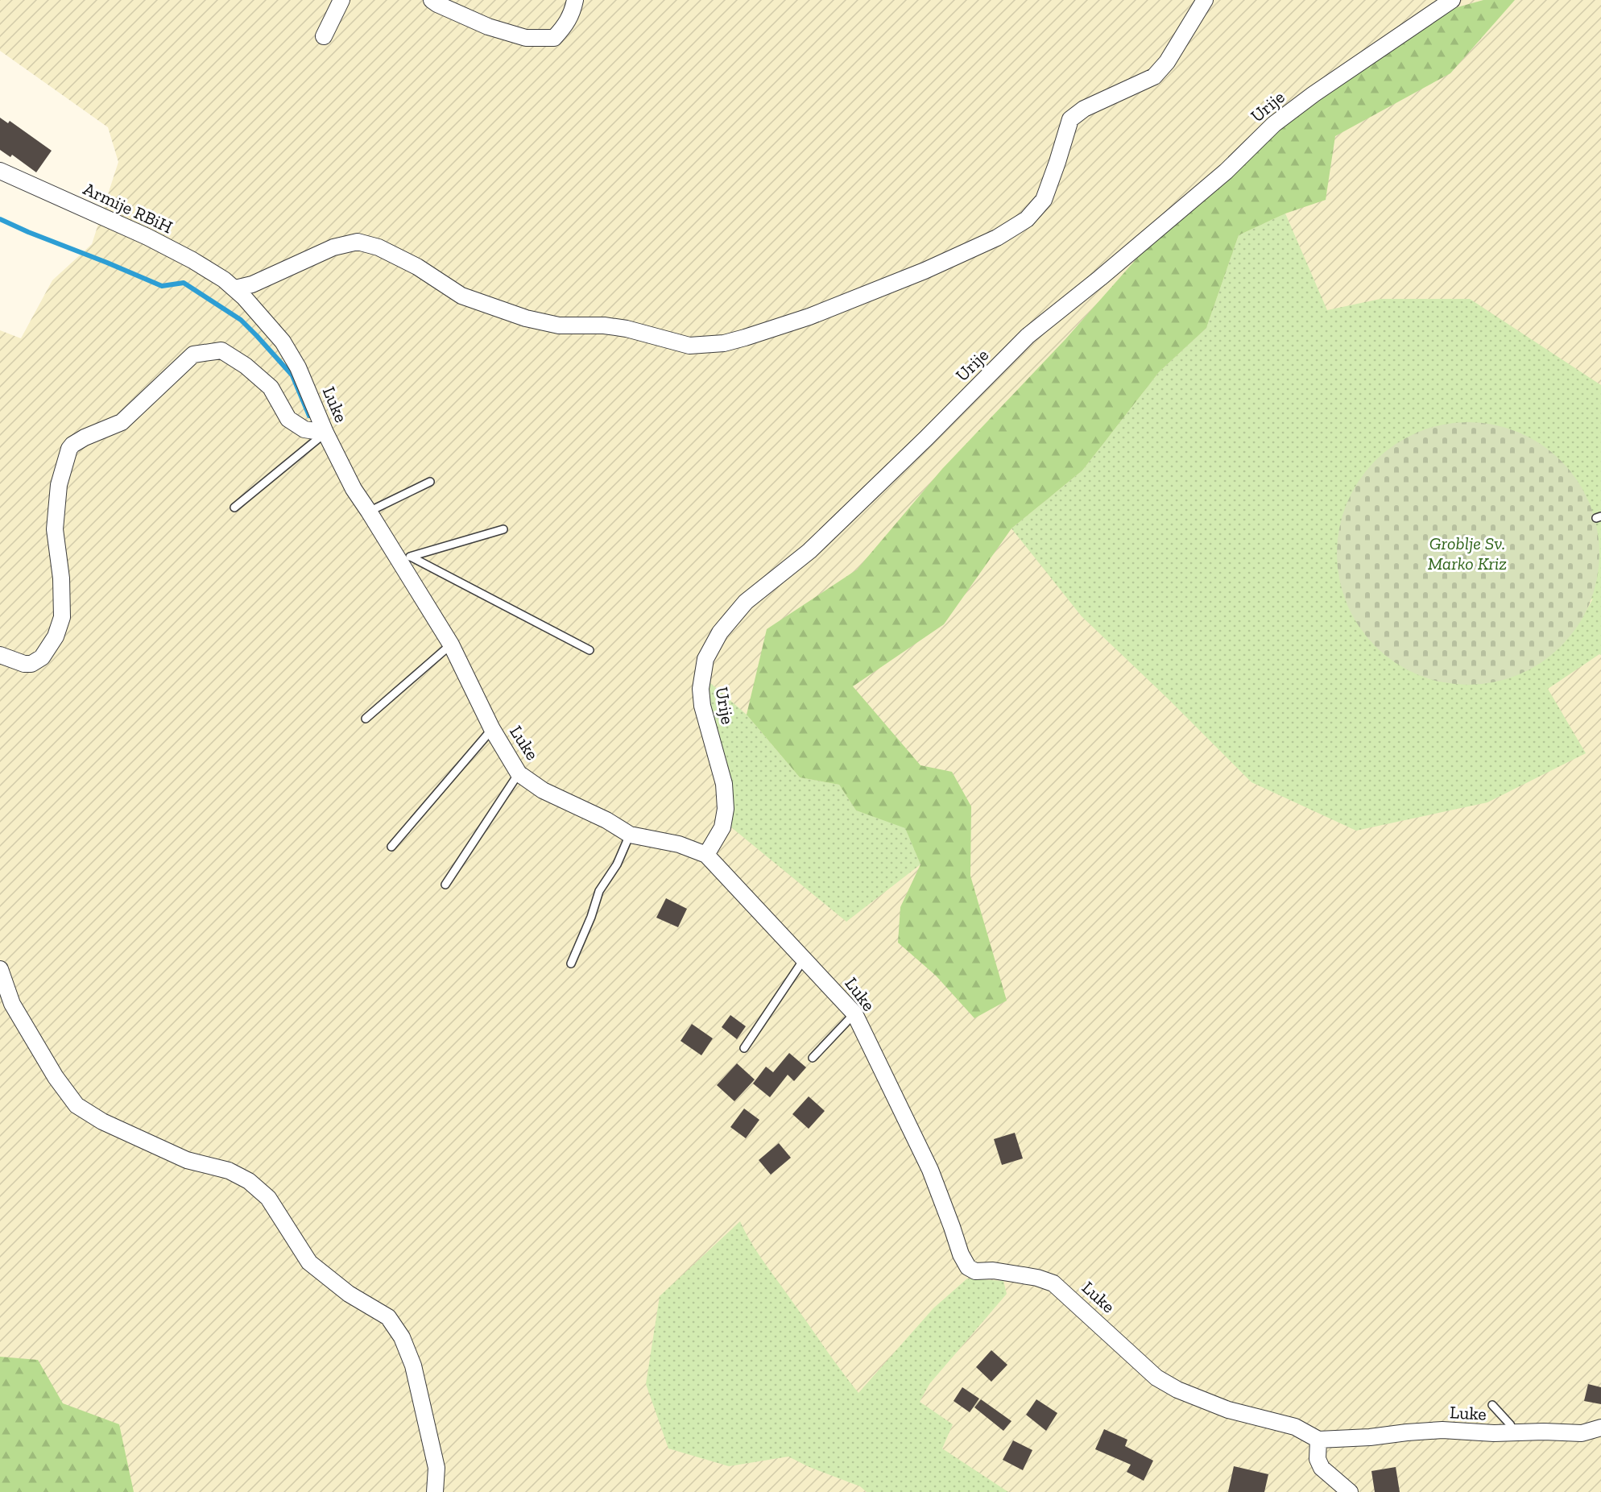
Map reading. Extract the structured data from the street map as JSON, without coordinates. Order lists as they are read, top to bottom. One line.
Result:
{"streets":{"street":["Urije","Armije RBiH","Luke"]},"crossings":[["Urije","Luke"],["Armije RBiH","Luke"]],"parks":["Groblje Sv. Marko Kriz"]}
